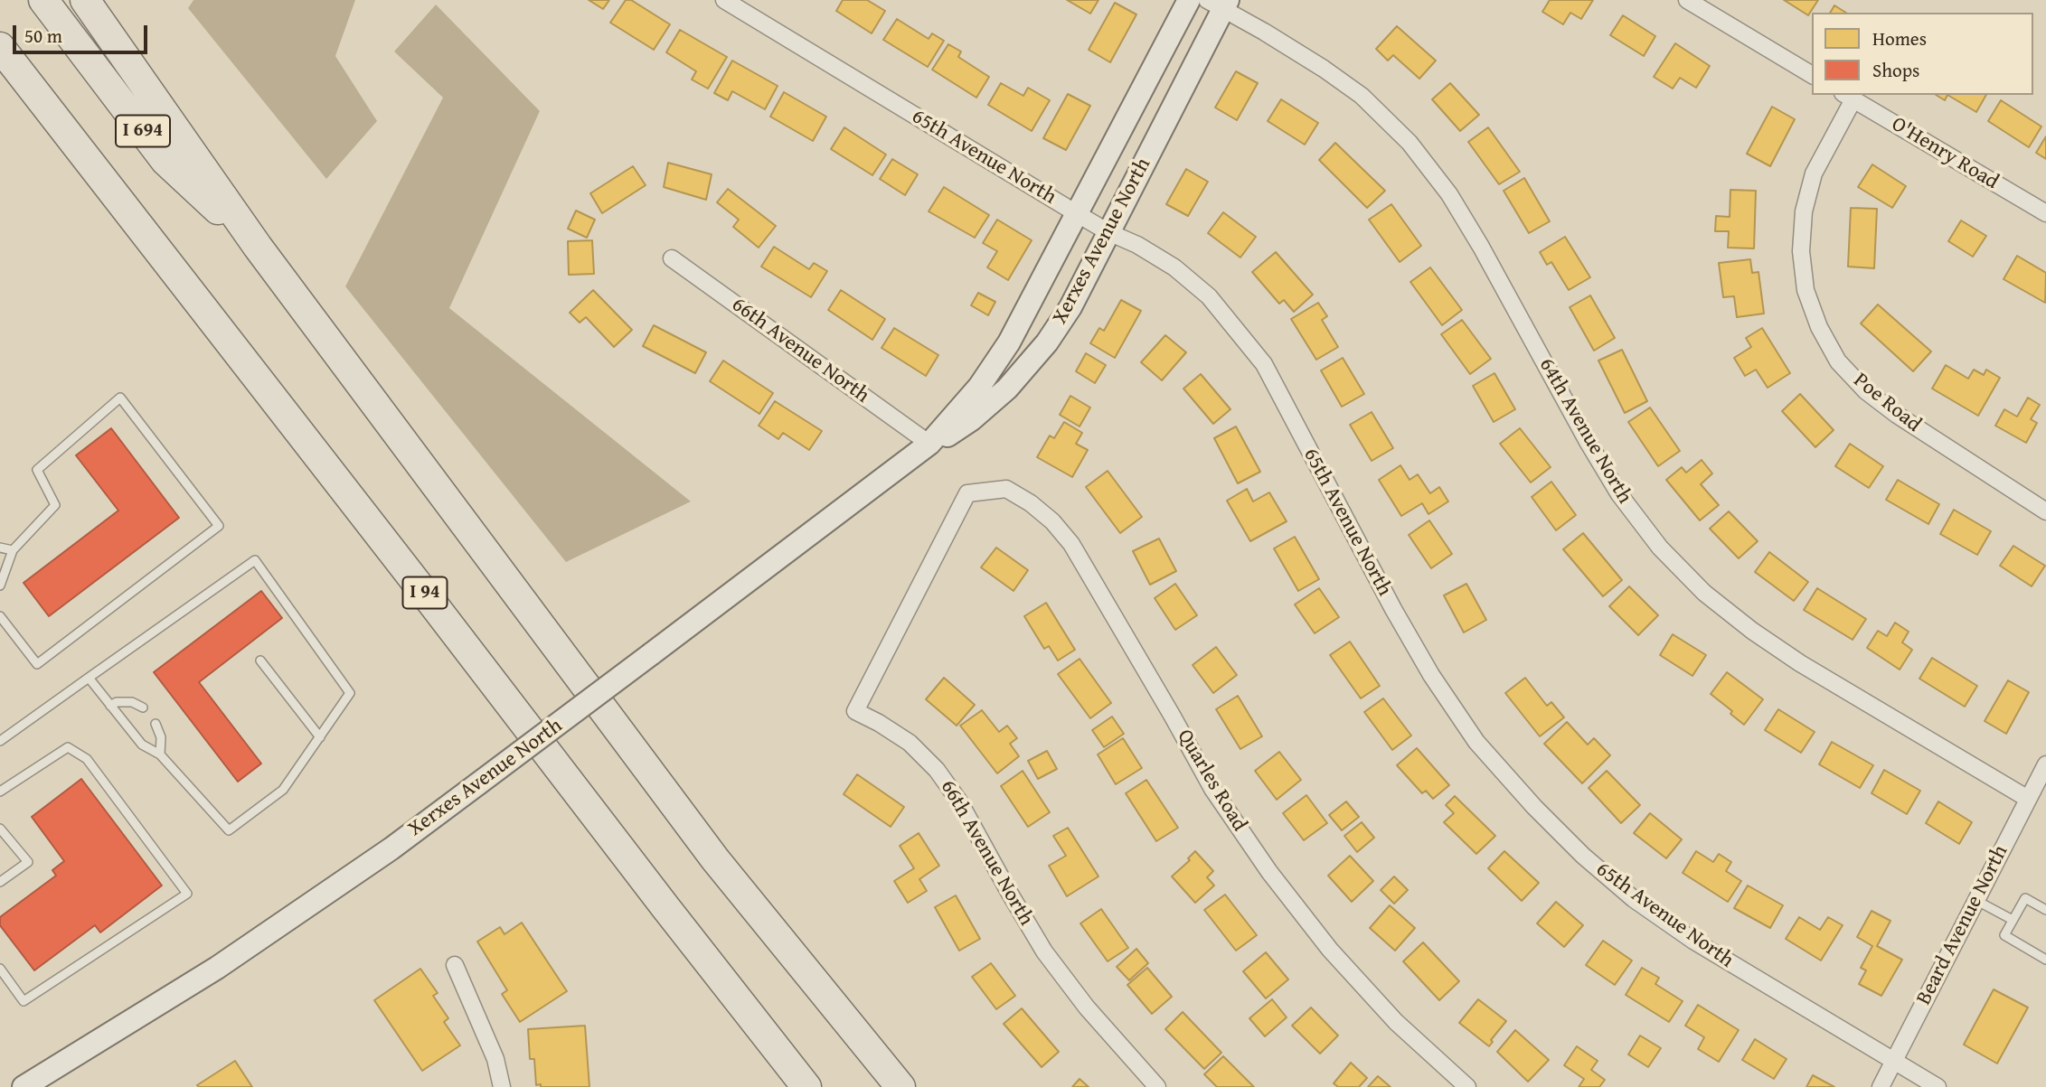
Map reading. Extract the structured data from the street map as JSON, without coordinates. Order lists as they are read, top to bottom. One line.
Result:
{"streets":{"highway":["I 694","I 94"],"street":["O'Henry Road","65th Avenue North","Xerxes Avenue North","66th Avenue North","Poe Road","64th Avenue North","Quarles Road","Beard Avenue North"]},"crossings":[["O'Henry Road","Poe Road"],["65th Avenue North","Xerxes Avenue North"],["65th Avenue North","Beard Avenue North"],["Xerxes Avenue North","66th Avenue North"],["Xerxes Avenue North","64th Avenue North"],["66th Avenue North","Quarles Road"],["64th Avenue North","Beard Avenue North"]],"legend":["Homes","Shops"],"scale_bar":"50 m"}
